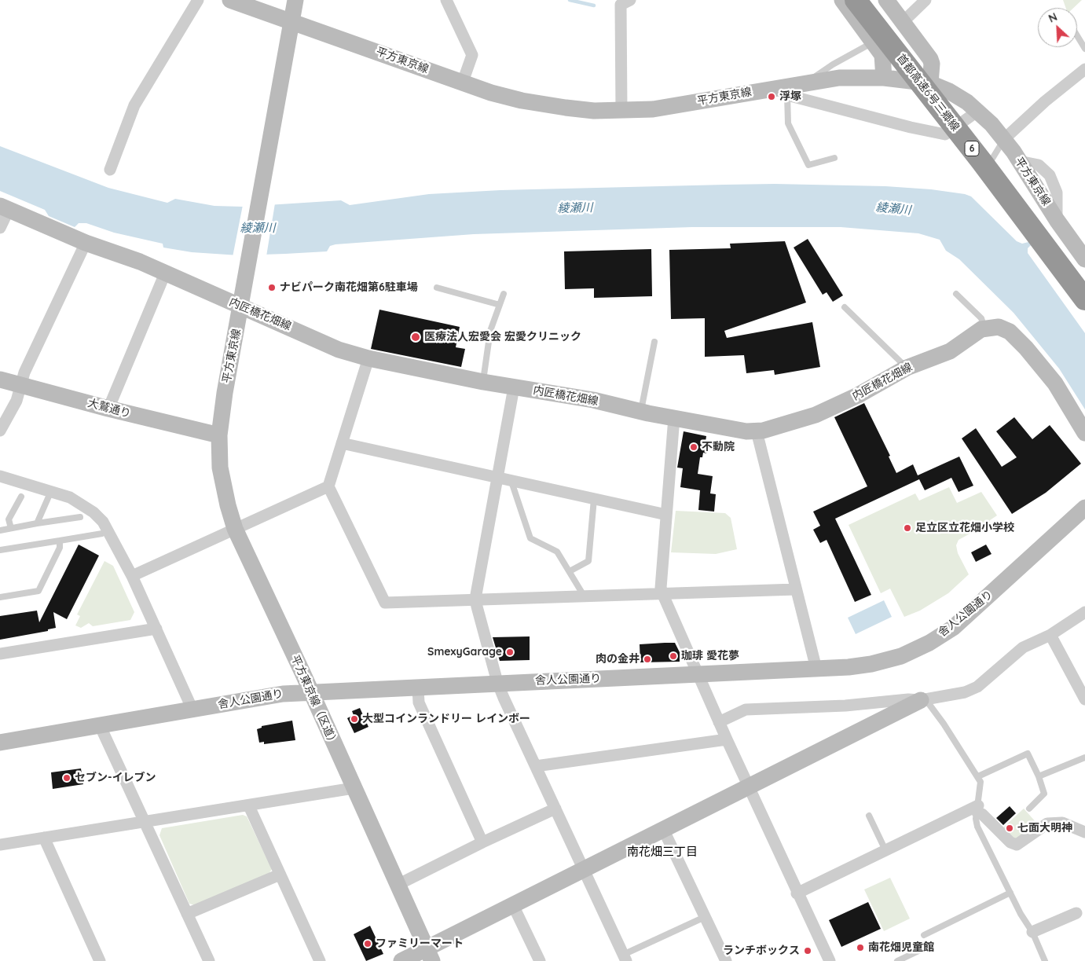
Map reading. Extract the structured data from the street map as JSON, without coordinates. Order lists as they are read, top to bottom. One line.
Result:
{"streets":{"highway":["首都高速6号三郷線","6"],"main road":["平方東京線","内匠橋花畑線","大鷲通り","舎人公園通り","平方東京線（区道）"]},"crossings":[["平方東京線","内匠橋花畑線"],["平方東京線","大鷲通り"],["平方東京線","平方東京線（区道）"],["大鷲通り","平方東京線（区道）"],["舎人公園通り","平方東京線（区道）"]],"districts":["南花畑三丁目"],"water":["綾瀬川"],"places":["浮塚","ナビパーク南花畑第6駐車場","医療法人宏愛会 宏愛クリニック","不動院","足立区立花畑小学校","SmexyGarage","珈琲 愛花夢","肉の金井","大型コインランドリー レインボー","セブン-イレブン","七面大明神","ファミリーマート","南花畑児童館","ランチボックス"],"north":"top left"}
